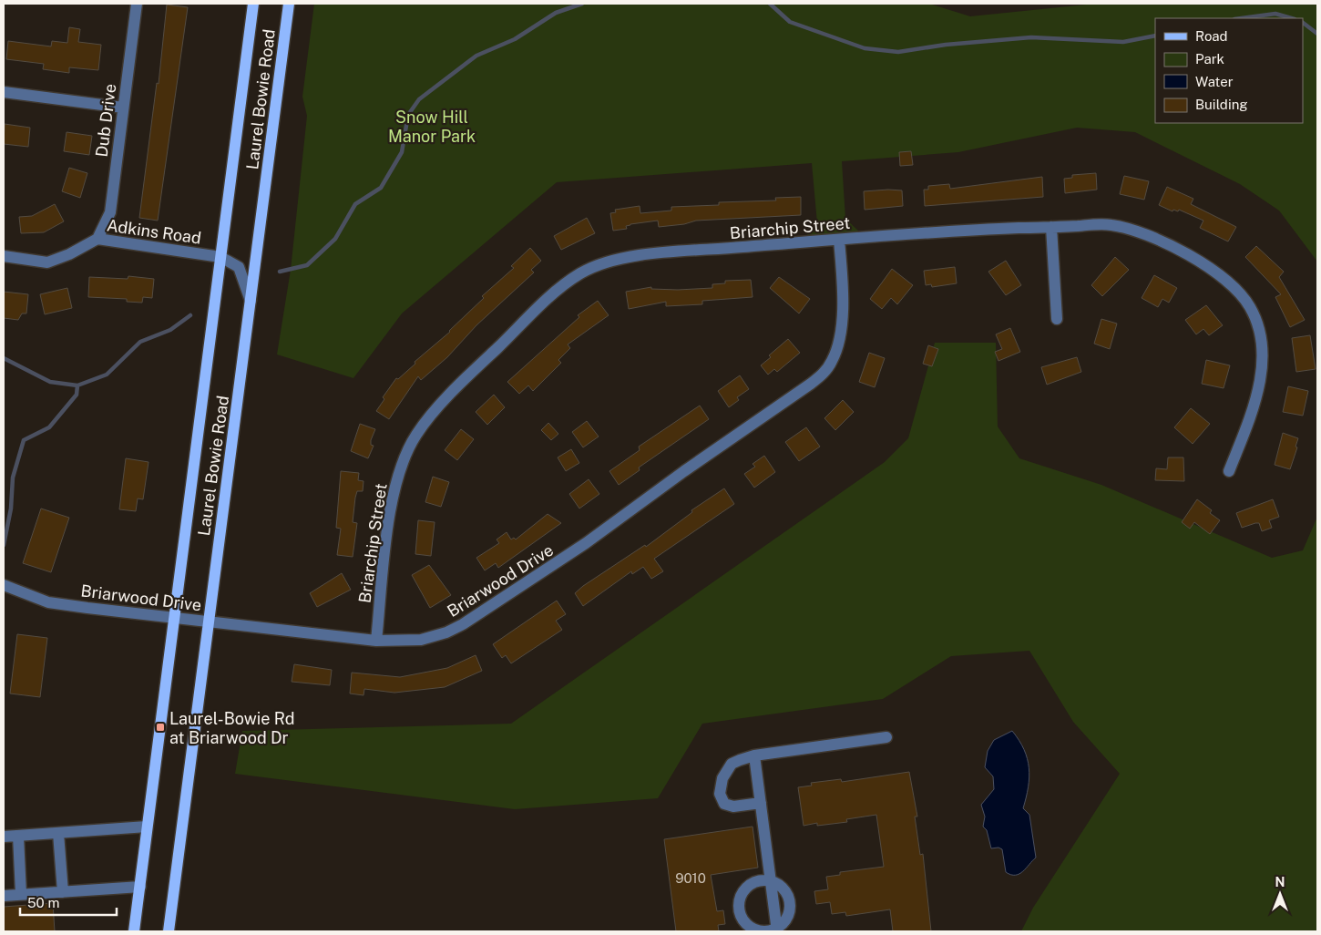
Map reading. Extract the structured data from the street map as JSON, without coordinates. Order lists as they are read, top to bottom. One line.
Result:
{"streets":{"main road":["Laurel Bowie Road"],"street":["Dub Drive","Briarchip Street","Adkins Road","Briarwood Drive"]},"crossings":[["Laurel Bowie Road","Adkins Road"],["Laurel Bowie Road","Briarwood Drive"],["Dub Drive","Adkins Road"],["Briarchip Street","Briarwood Drive"]],"parks":["Snow Hill Manor Park"],"places":{"transit":["Laurel-Bowie Rd at Briarwood Dr"]},"house_numbers":["9010"],"legend":["Road","Park","Water","Building"],"scale_bar":"50 m","north":"top"}
